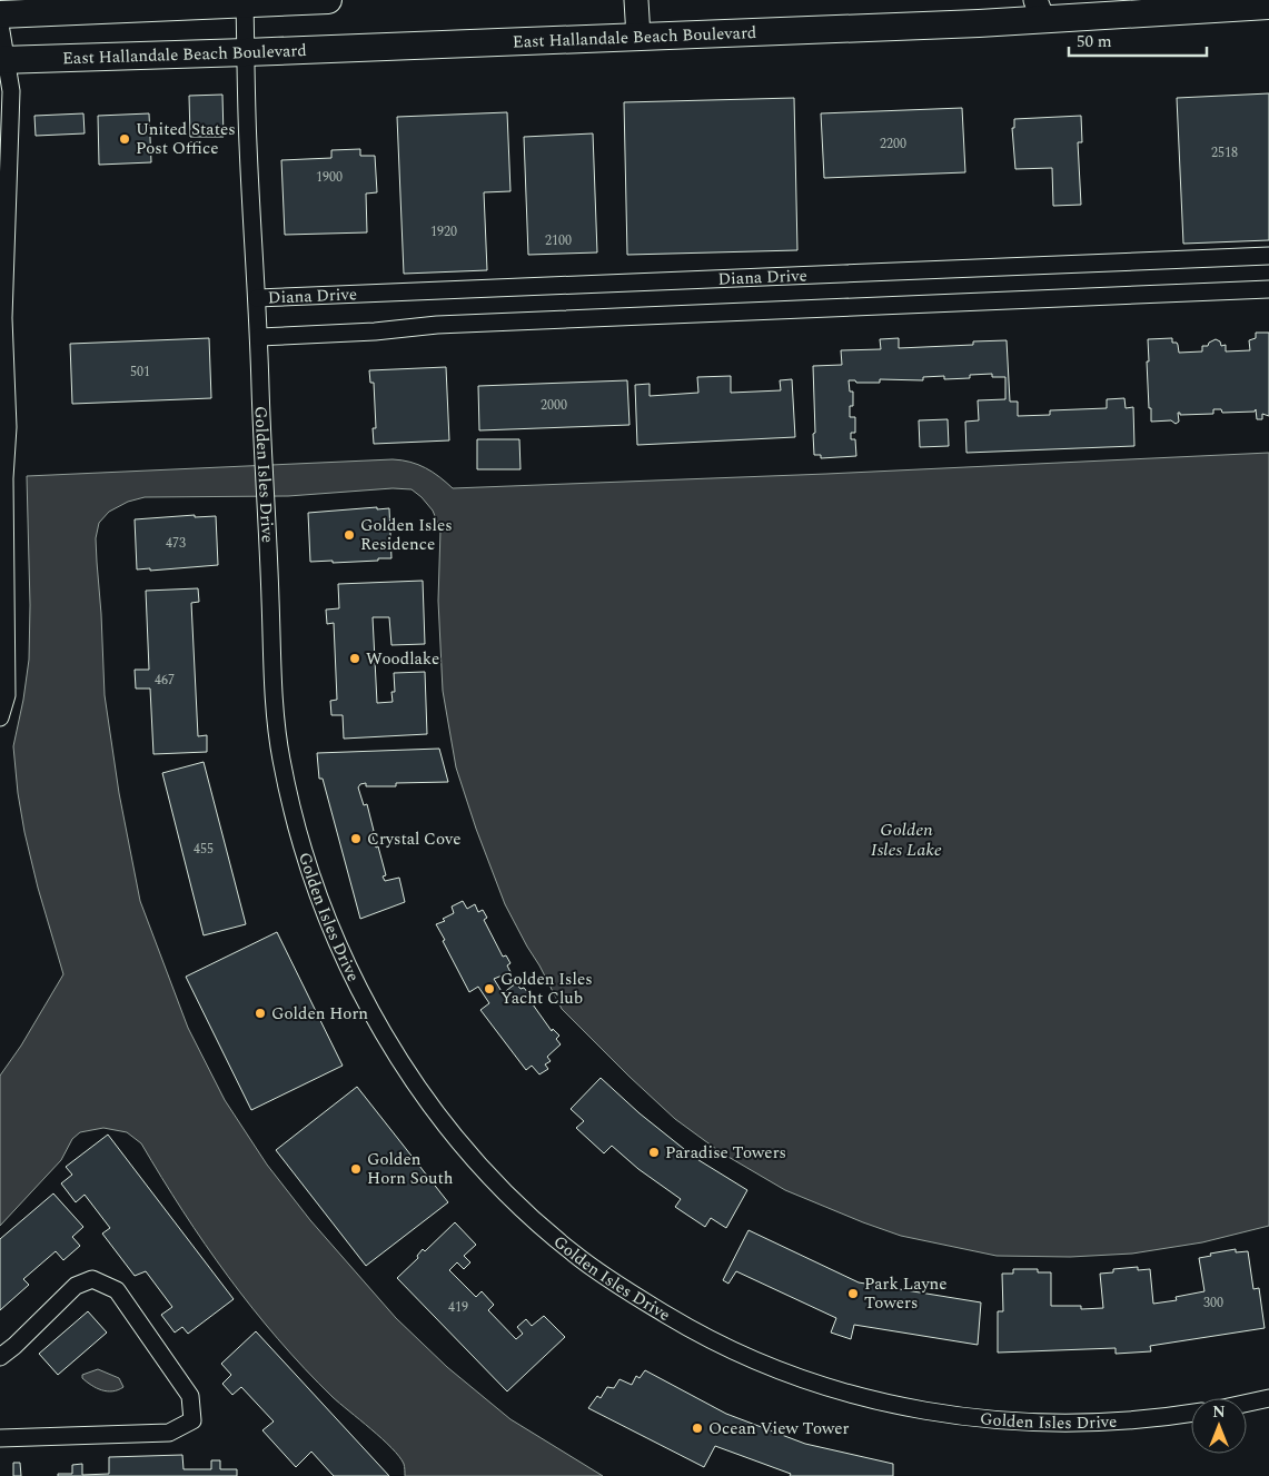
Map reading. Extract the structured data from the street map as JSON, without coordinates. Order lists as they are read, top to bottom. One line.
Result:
{"streets":{"main road":["East Hallandale Beach Boulevard"],"street":["Diana Drive","Golden Isles Drive"]},"crossings":[["East Hallandale Beach Boulevard","Golden Isles Drive"],["Diana Drive","Golden Isles Drive"]],"water":["Golden Isles Lake"],"places":["United States Post Office","Golden Isles Residence","Woodlake","Crystal Cove","Golden Isles Yacht Club","Golden Horn","Paradise Towers","Golden Horn South","Park Layne Towers","Ocean View Tower"],"house_numbers":["2200","2518","1900","1920","2100","501","2000","473","467","455","300","419"],"scale_bar":"50 m","north":"top"}
